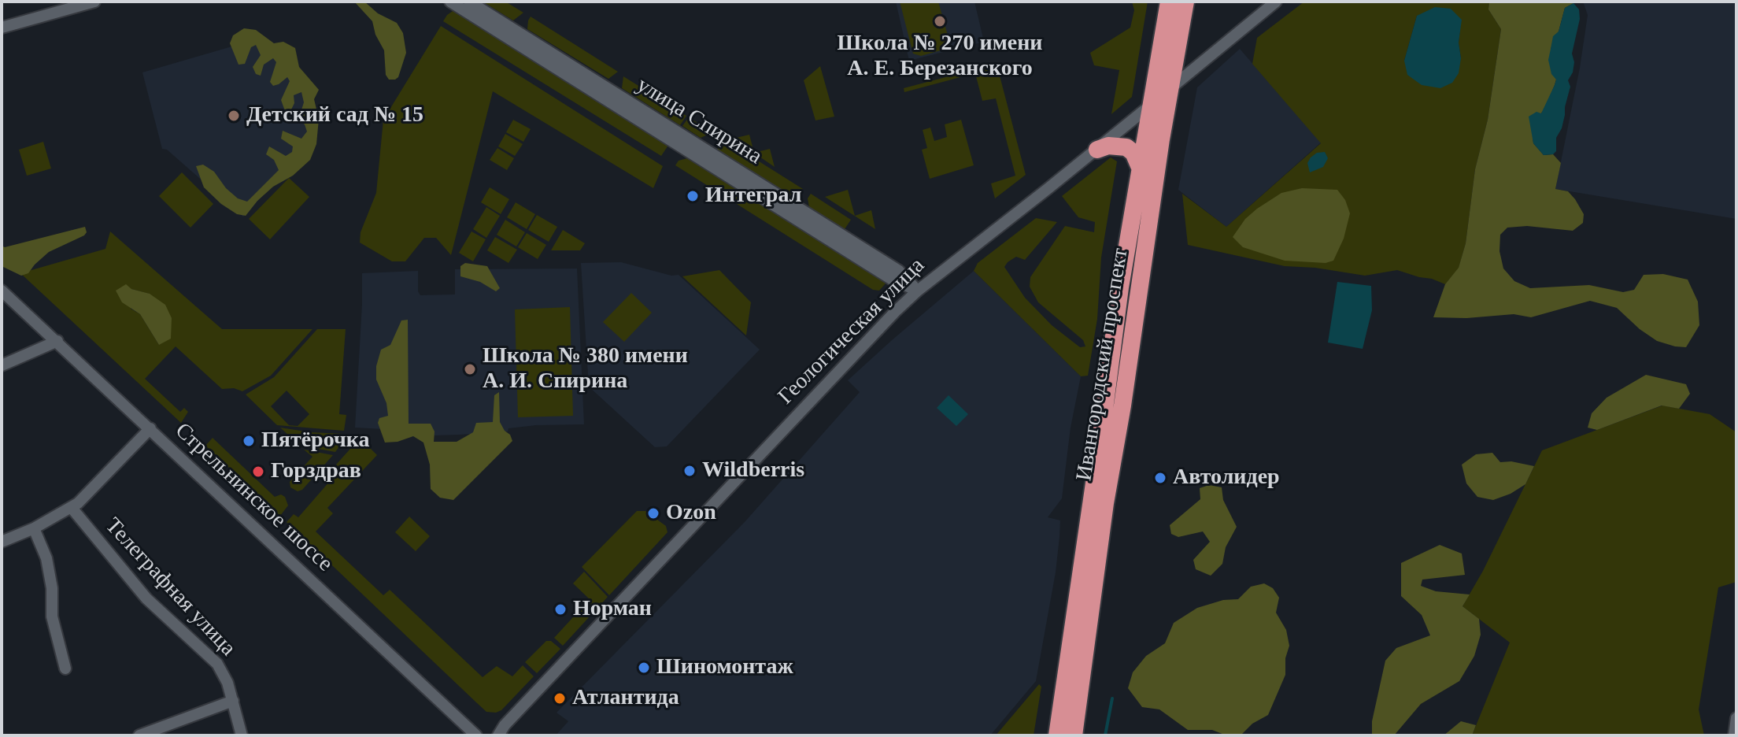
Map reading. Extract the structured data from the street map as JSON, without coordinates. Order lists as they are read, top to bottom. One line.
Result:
{"streets":{"highway":["Ивангородский проспект"],"street":["улица Спирина","Геологическая улица","Стрельнинское шоссе","Телеграфная улица"]},"crossings":[["улица Спирина","Геологическая улица"],["Геологическая улица","Ивангородский проспект"]],"places":["Школа № 270 имени А. Е. Березанского","Детский сад № 15","Интеграл","Школа № 380 имени А. И. Спирина","Пятёрочка","Wildberris","Горздрав","Автолидер","Ozon","Норман","Шиномонтаж","Атлантида"]}
